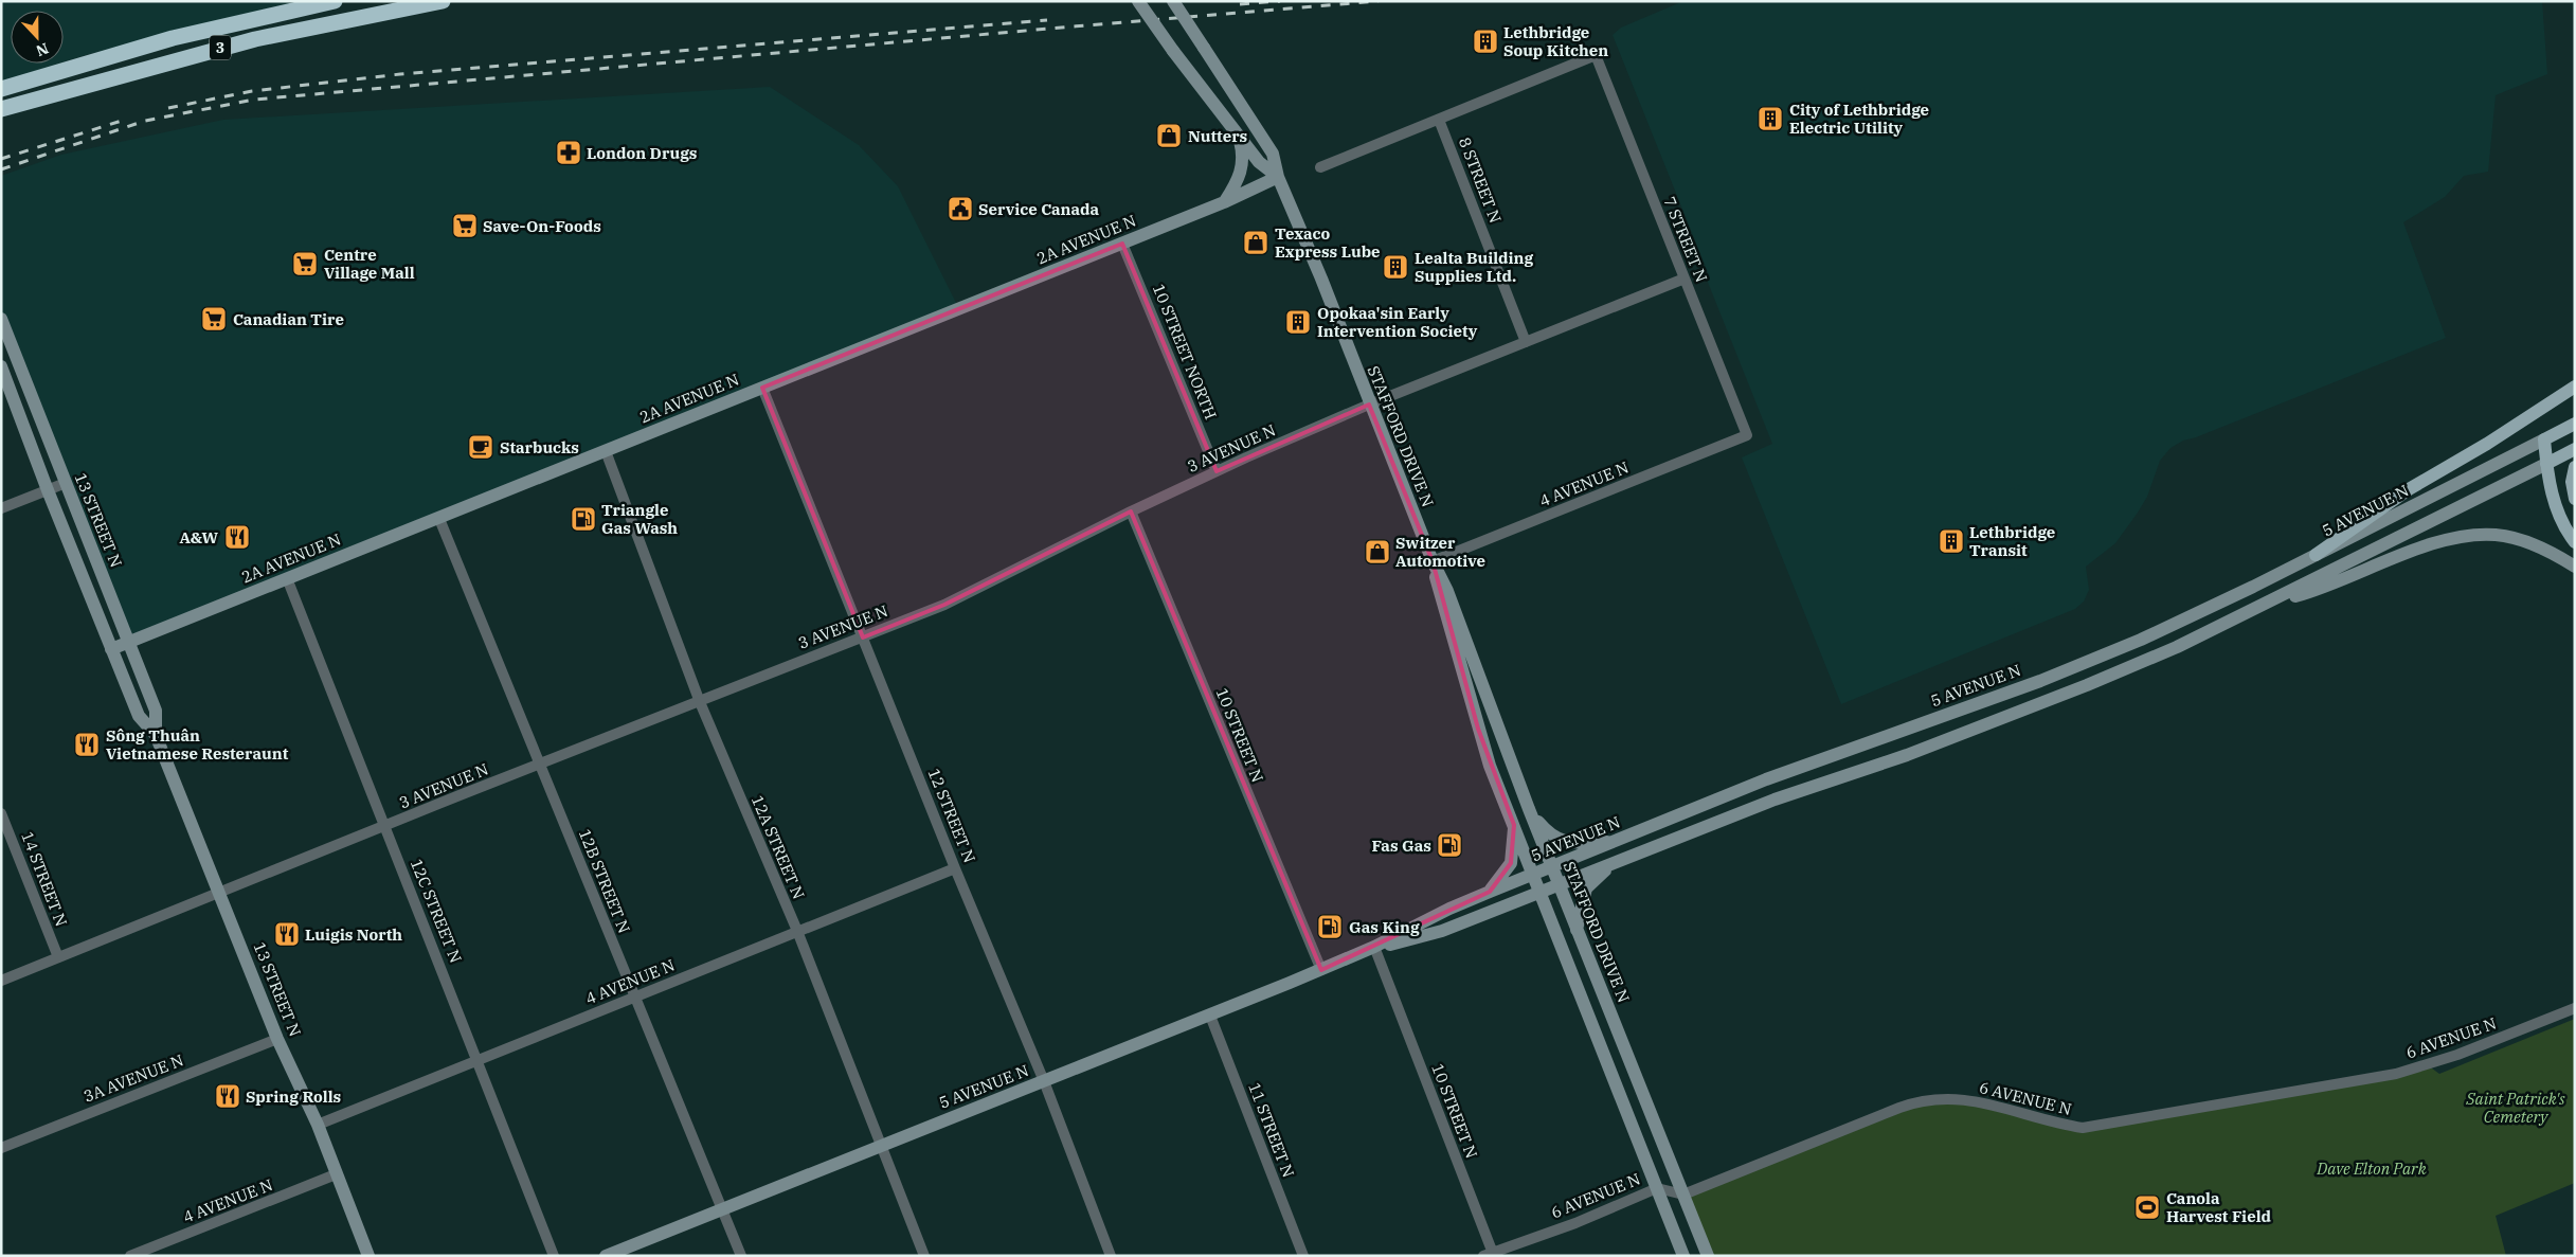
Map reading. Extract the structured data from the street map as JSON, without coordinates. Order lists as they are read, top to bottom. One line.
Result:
{"streets":{"highway":["3"],"main road":["2A AVENUE N","STAFFORD DRIVE N","5 AVENUE N","13 STREET N"],"street":["8 STREET N","7 STREET N","10 STREET NORTH","3 AVENUE N","4 AVENUE N","10 STREET N","12 STREET N","12A STREET N","14 STREET N","12B STREET N","12C STREET N","6 AVENUE N","3A AVENUE N","11 STREET N"]},"crossings":[["8 STREET N","7 STREET N"],["8 STREET N","3 AVENUE N"],["2A AVENUE N","10 STREET NORTH"],["2A AVENUE N","STAFFORD DRIVE N"],["2A AVENUE N","13 STREET N"],["2A AVENUE N","12 STREET N"],["2A AVENUE N","12A STREET N"],["2A AVENUE N","12B STREET N"],["2A AVENUE N","12C STREET N"],["7 STREET N","3 AVENUE N"],["7 STREET N","4 AVENUE N"],["10 STREET NORTH","3 AVENUE N"],["STAFFORD DRIVE N","3 AVENUE N"],["STAFFORD DRIVE N","4 AVENUE N"],["STAFFORD DRIVE N","5 AVENUE N"],["STAFFORD DRIVE N","6 AVENUE N"],["3 AVENUE N","13 STREET N"],["3 AVENUE N","10 STREET N"],["3 AVENUE N","12 STREET N"],["3 AVENUE N","12A STREET N"],["3 AVENUE N","14 STREET N"],["3 AVENUE N","12B STREET N"],["3 AVENUE N","12C STREET N"],["4 AVENUE N","13 STREET N"],["4 AVENUE N","12 STREET N"],["4 AVENUE N","12A STREET N"],["4 AVENUE N","12B STREET N"],["4 AVENUE N","12C STREET N"],["5 AVENUE N","10 STREET N"],["5 AVENUE N","12 STREET N"],["5 AVENUE N","12A STREET N"],["5 AVENUE N","12B STREET N"],["5 AVENUE N","11 STREET N"],["13 STREET N","3A AVENUE N"],["10 STREET N","6 AVENUE N"]],"parks":["Saint Patrick's Cemetery","Dave Elton Park"],"places":{"building":["Lethbridge Soup Kitchen","City of Lethbridge Electric Utility","Lealta Building Supplies Ltd.","Opokaa'sin Early Intervention Society","Lethbridge Transit"],"shop":["Nutters","Texaco Express Lube","Switzer Automotive"],"pharmacy":["London Drugs"],"public building":["Service Canada"],"supermarket":["Save-On-Foods","Centre Village Mall","Canadian Tire"],"cafe":["Starbucks"],"fuel station":["Triangle Gas Wash","Fas Gas","Gas King"],"restaurant":["A&W","Sông Thuân Vietnamese Resteraunt","Luigis North","Spring Rolls"],"sports":["Canola Harvest Field"]},"north":"bottom"}
